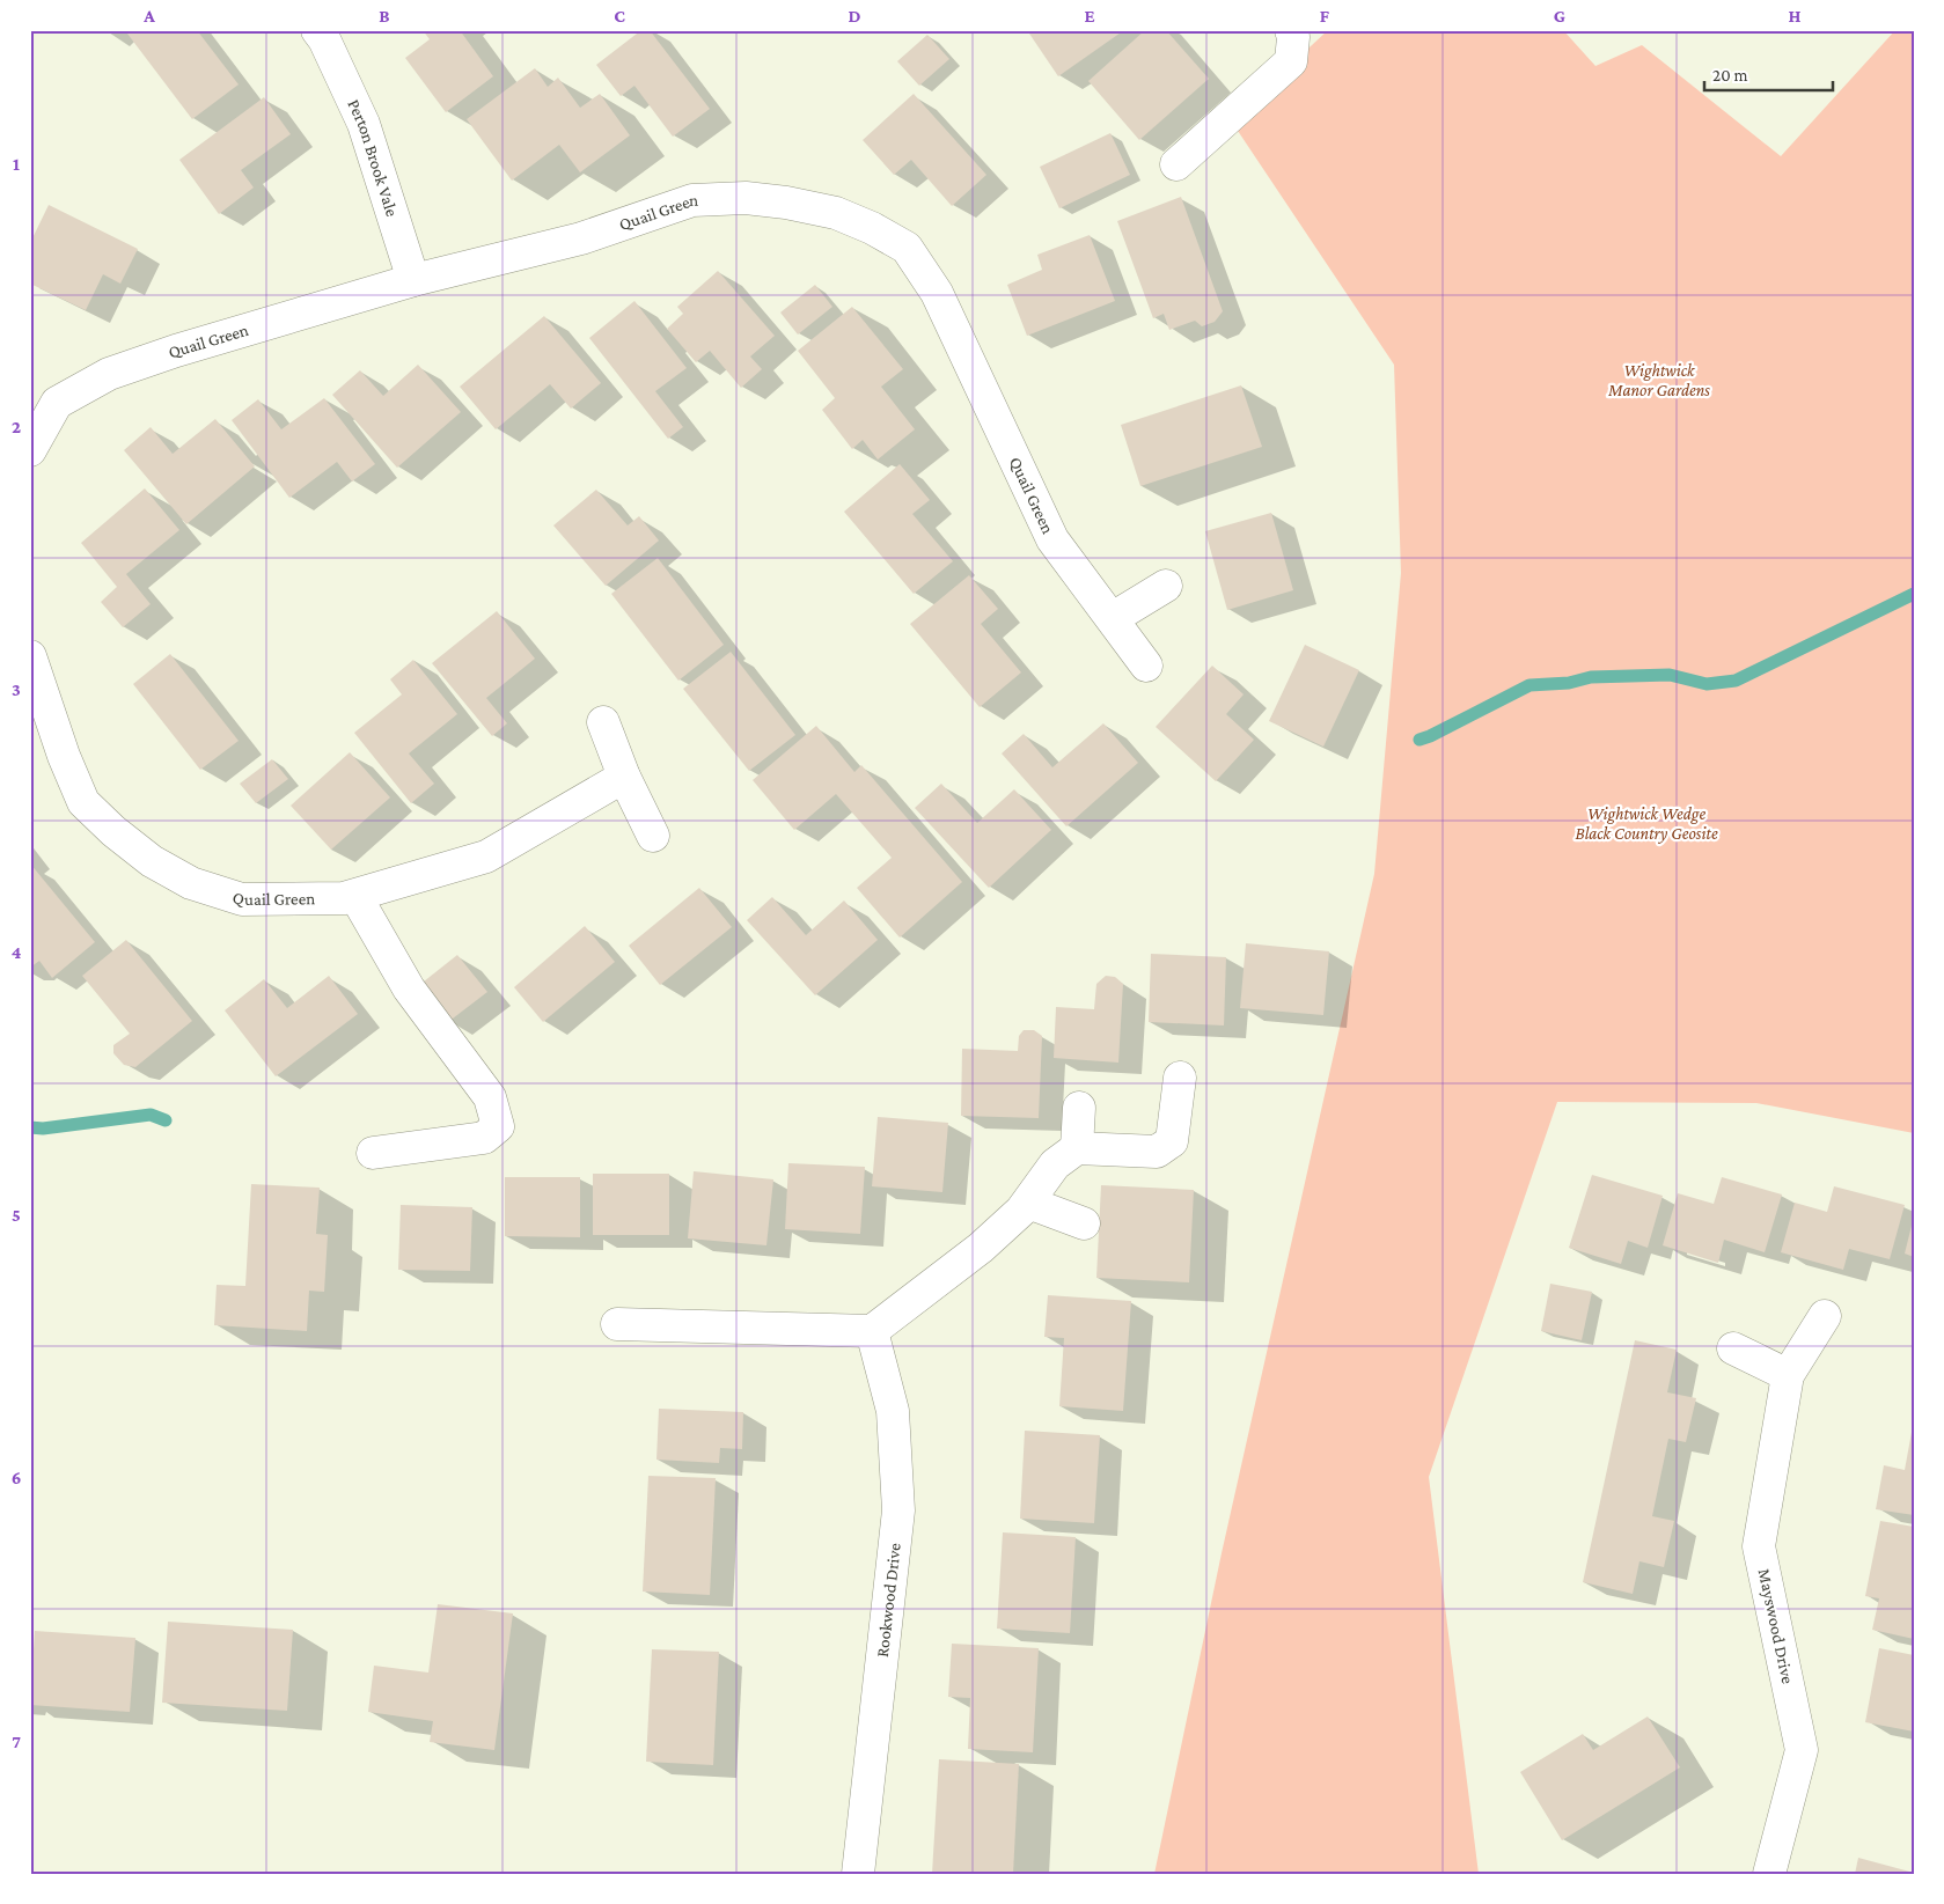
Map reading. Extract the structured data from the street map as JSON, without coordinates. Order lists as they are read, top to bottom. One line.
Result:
{"streets":{"street":["Perton Brook Vale","Quail Green","Rookwood Drive","Mayswood Drive"]},"crossings":[["Perton Brook Vale","Quail Green"]],"parks":["Wightwick Manor Gardens","Wightwick Wedge Black Country Geosite"],"scale_bar":"20 m","grid":{"columns":["A","B","C","D","E","F","G","H"],"rows":["1","2","3","4","5","6","7"]}}
